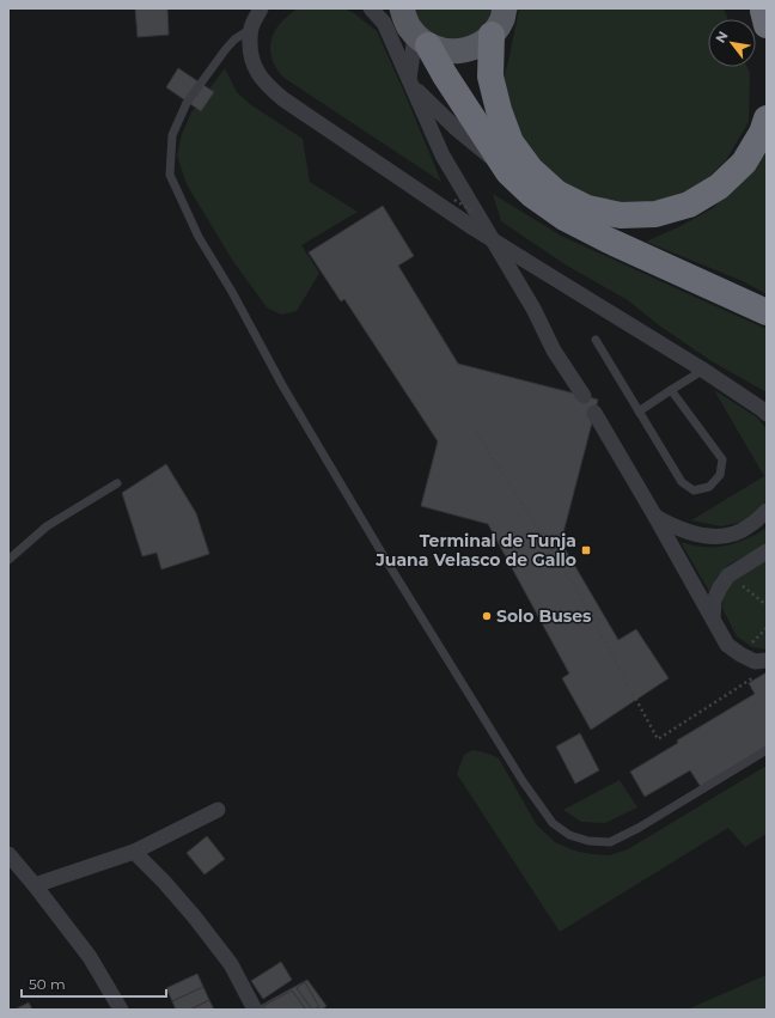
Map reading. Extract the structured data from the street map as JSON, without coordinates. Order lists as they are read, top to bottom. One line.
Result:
{"places":{"transit":["Terminal de Tunja Juana Velasco de Gallo"],"other":["Solo Buses"]},"scale_bar":"50 m","north":"top left"}
